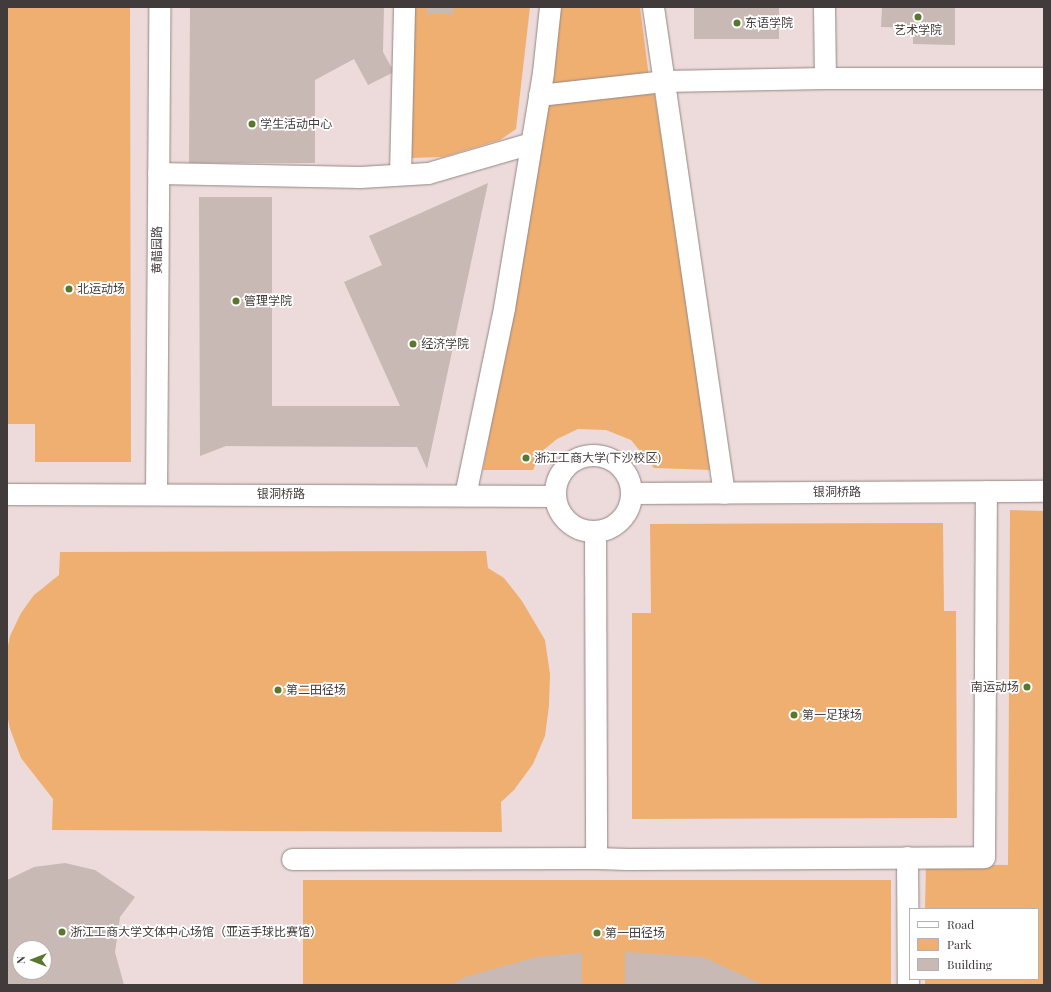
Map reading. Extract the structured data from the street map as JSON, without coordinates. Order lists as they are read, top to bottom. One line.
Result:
{"streets":{"street":["黄醋园路","银洞桥路"]},"crossings":[["黄醋园路","银洞桥路"]],"places":["艺术学院","东语学院","学生活动中心","北运动场","管理学院","经济学院","浙江工商大学(下沙校区)","南运动场","第二田径场","第一足球场","浙江工商大学文体中心场馆（亚运手球比赛馆）","第一田径场"],"legend":["Road","Park","Building"],"north":"left"}
